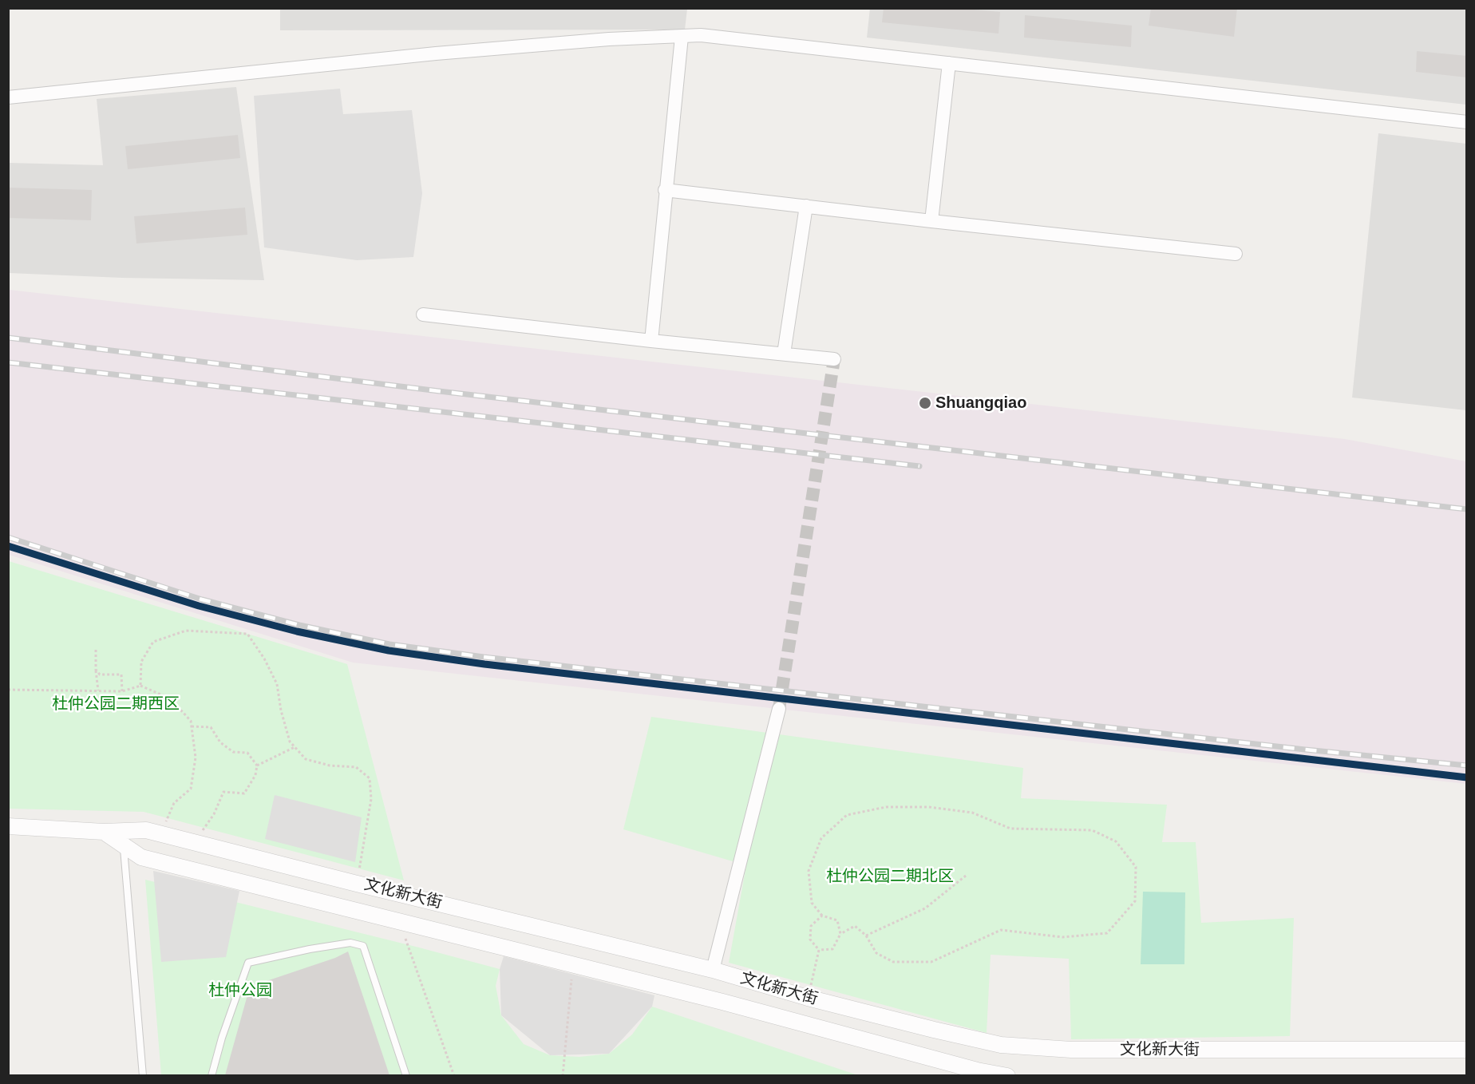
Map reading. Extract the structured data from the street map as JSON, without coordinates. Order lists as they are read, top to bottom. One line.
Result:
{"streets":{"street":["文化新大街"]},"parks":["杜仲公园二期西区","杜仲公园二期北区","杜仲公园"],"places":["Shuangqiao"]}
